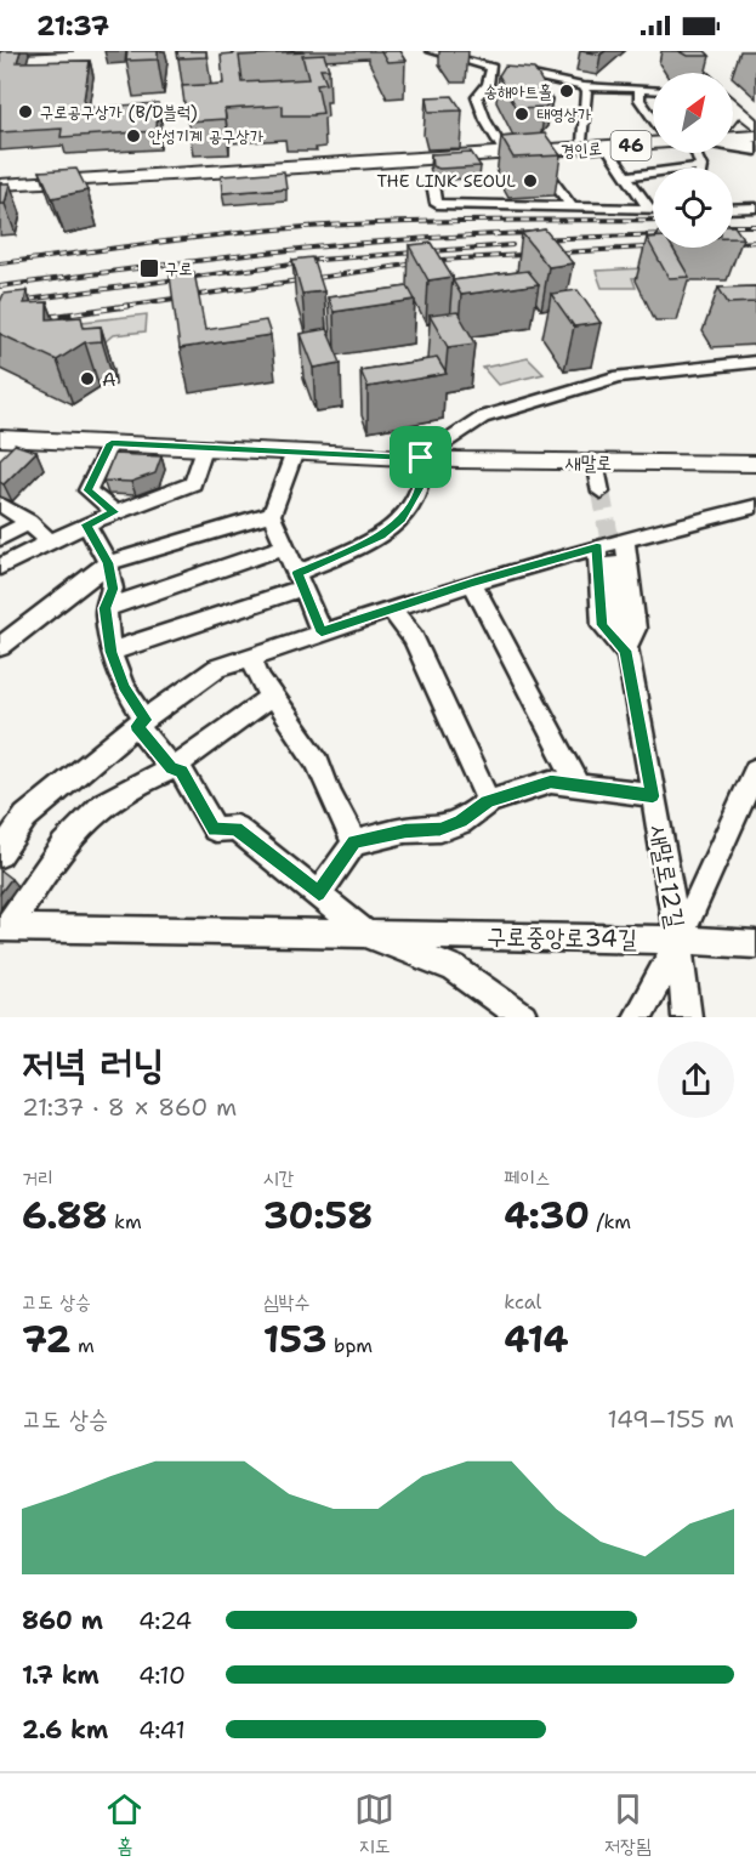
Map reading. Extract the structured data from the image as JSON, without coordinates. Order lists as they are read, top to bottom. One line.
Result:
{"streets":{"main road":["46","경인로"],"street":["새말로","새말로12길","구로중앙로34길"]},"crossings":[["46","경인로"],["새말로12길","구로중앙로34길"]],"places":{"other":["송해아트홀","구로공구상가 (B/D블럭)","태영상가","안성기계 공구상가","THE LINK SEOUL","A"],"transit":["구로"]},"north":"top right","page":{"status":"21:37","heading":["저녁 러닝","21:37 · 8 × 860 m"],"stats":[["거리","6.88 km"],["시간","30:58"],["페이스","4:30 /km"],["고도 상승","72 m"],["심박수","153 bpm"],["kcal","414"]],"chart":["고도 상승","149–155 m"],"list":[{"name":"860 m","note":"4:24"},{"name":"1.7 km","note":"4:10"},{"name":"2.6 km","note":"4:41"}],"tabs":["홈","지도","저장됨"]}}
